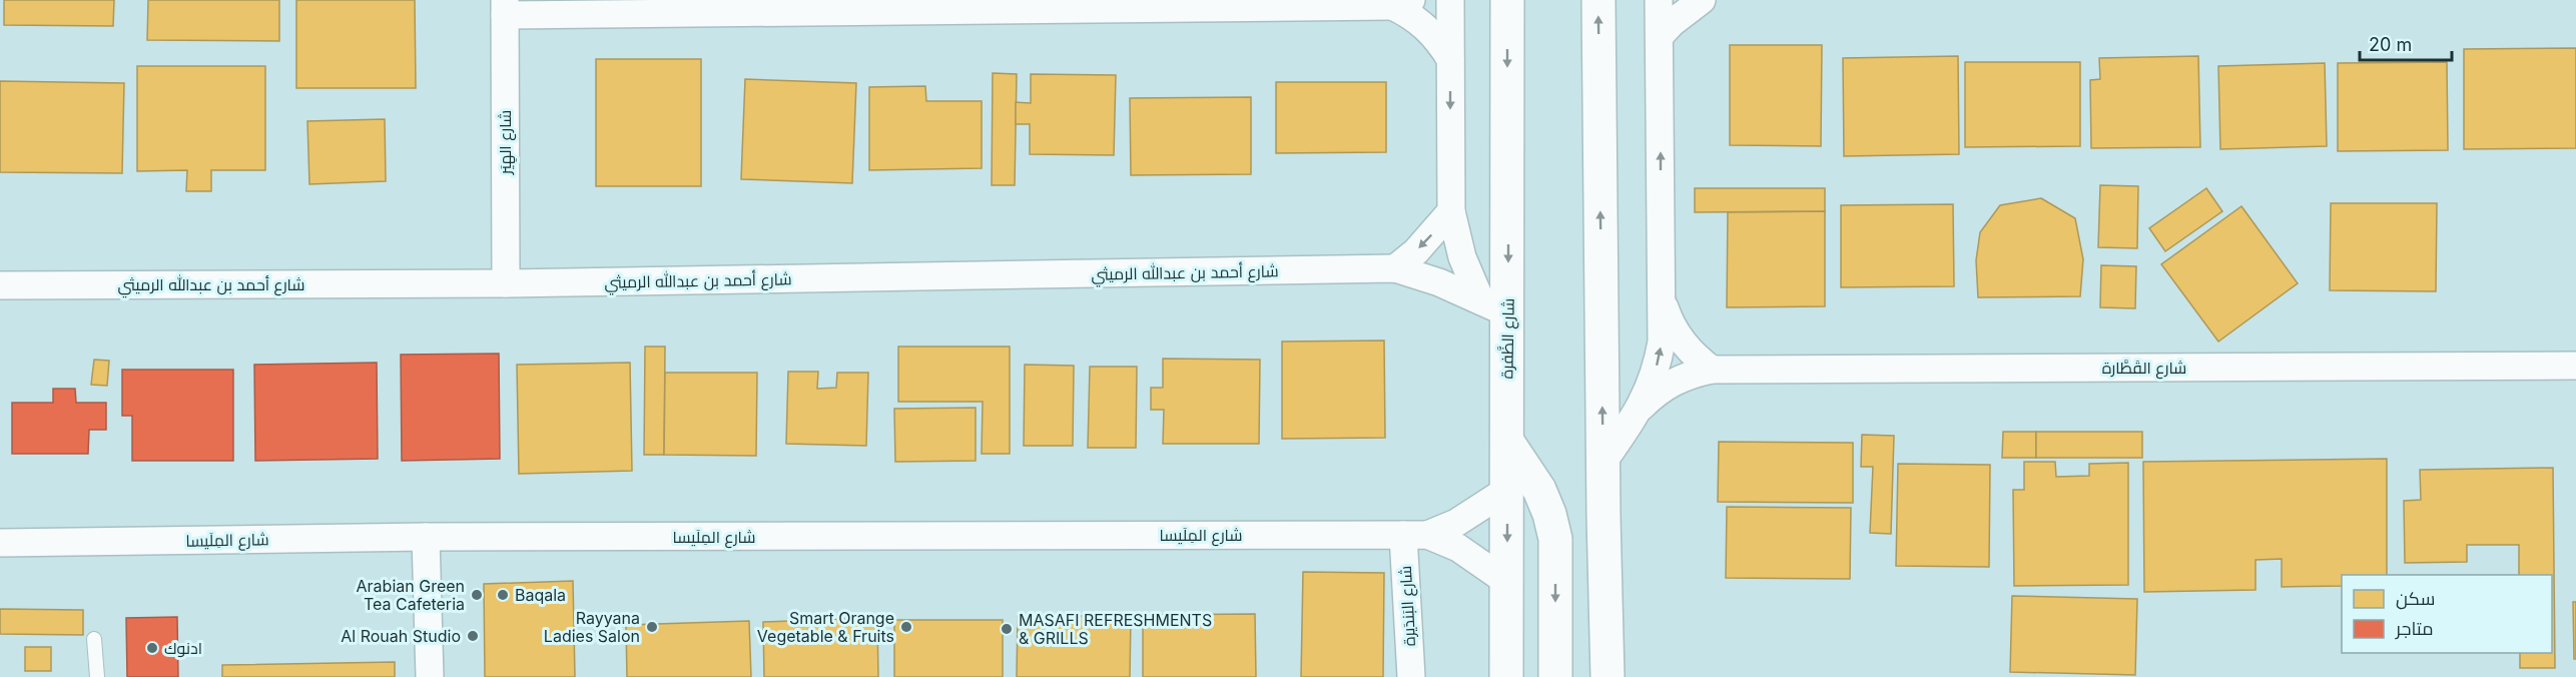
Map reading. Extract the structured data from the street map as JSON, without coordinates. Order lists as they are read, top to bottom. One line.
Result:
{"streets":{"main road":["شارع الظَّفرة"],"street":["شارع الهِيَر","شارع أحمد بن عبدالله الرميثي","شارع القَطَّارة","شارع المِلَيسا","شارع البَندَيرة"]},"crossings":[["شارع الهِيَر","شارع أحمد بن عبدالله الرميثي"],["شارع أحمد بن عبدالله الرميثي","شارع الظَّفرة"],["شارع الظَّفرة","شارع المِلَيسا"],["شارع المِلَيسا","شارع البَندَيرة"]],"places":["Arabian Green Tea Cafeteria","Baqala","Rayyana Ladies Salon","Smart Orange Vegetable & Fruits","MASAFI REFRESHMENTS & GRILLS","Al Rouah Studio","ادنوك"],"legend":["سكن","متاجر"],"scale_bar":"20 m"}
